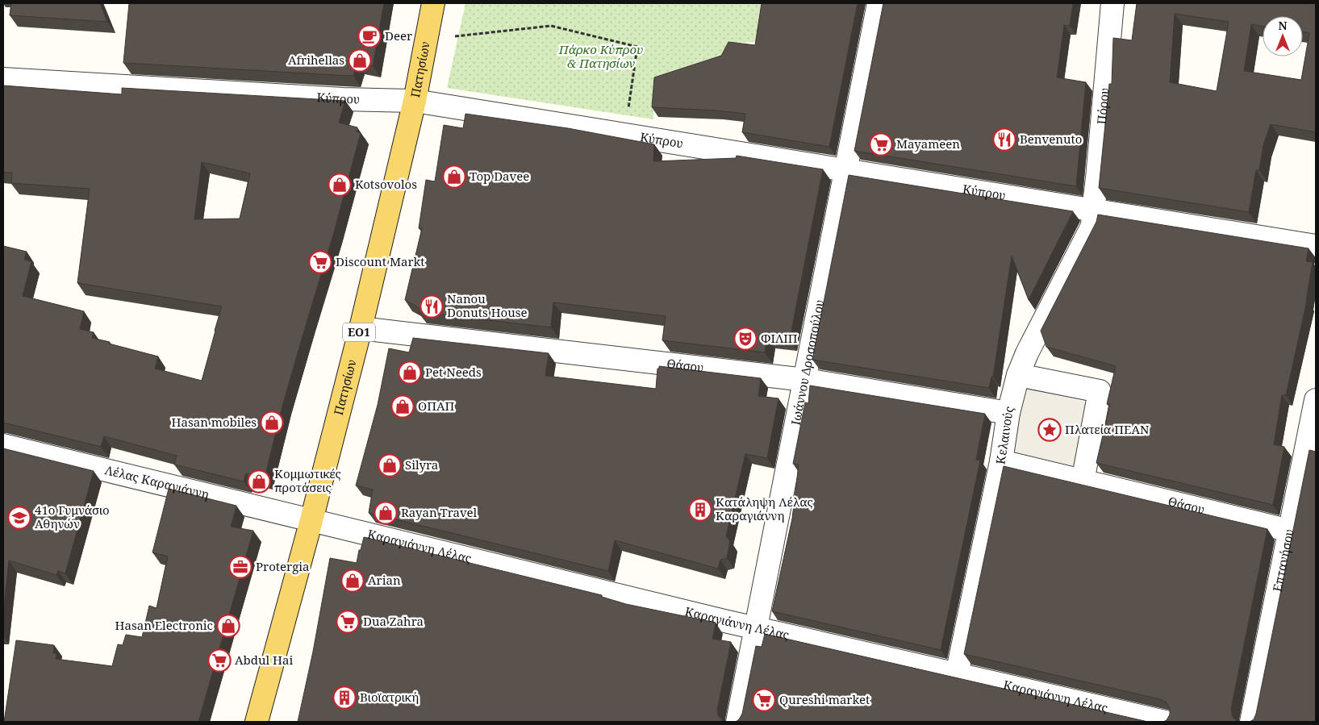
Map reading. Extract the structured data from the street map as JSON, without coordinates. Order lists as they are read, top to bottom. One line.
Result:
{"streets":{"main road":["Πατησίων","ΕΟ1"],"street":["Κύπρου","Πόρου","Ιωάννου Δροσοπούλου","Θάσου","Κελαινούς","Λέλας Καραγιάννη","Καραγιάννη Λέλας","Επτανήσου"]},"crossings":[["Πατησίων","Κύπρου"],["Πατησίων","Θάσου"],["Πατησίων","Λέλας Καραγιάννη"],["Πατησίων","Καραγιάννη Λέλας"],["Κύπρου","Πόρου"],["Κύπρου","Ιωάννου Δροσοπούλου"],["Κύπρου","Κελαινούς"],["Πόρου","Κελαινούς"],["Ιωάννου Δροσοπούλου","Θάσου"],["Ιωάννου Δροσοπούλου","Καραγιάννη Λέλας"],["Θάσου","Κελαινούς"],["Θάσου","Επτανήσου"],["Κελαινούς","Καραγιάννη Λέλας"],["Λέλας Καραγιάννη","Καραγιάννη Λέλας"]],"parks":["Πάρκο Κύπρου & Πατησίων"],"places":{"cafe":["Deer"],"shop":["Afrihellas","Top Davee","Kotsovolos","Pet Needs","ΟΠΑΠ","Hasan mobiles","Silyra","Κομμωτικές προτάσεις","Rayan Travel","Arian","Hasan Electronic"],"restaurant":["Benvenuto","Nanou Donuts House"],"supermarket":["Mayameen","Discount Markt","Dua Zahra","Abdul Hai","Qureshi market"],"theatre":["ΦΙΛΙΠ"],"place":["Πλατεία ΠΕΑΝ"],"building":["Κατάληψη Λέλας Καραγιάννη","Βιοϊατρική"],"school or university":["41ο Γυμνάσιο Αθηνών"],"office":["Protergia"]},"north":"top"}
